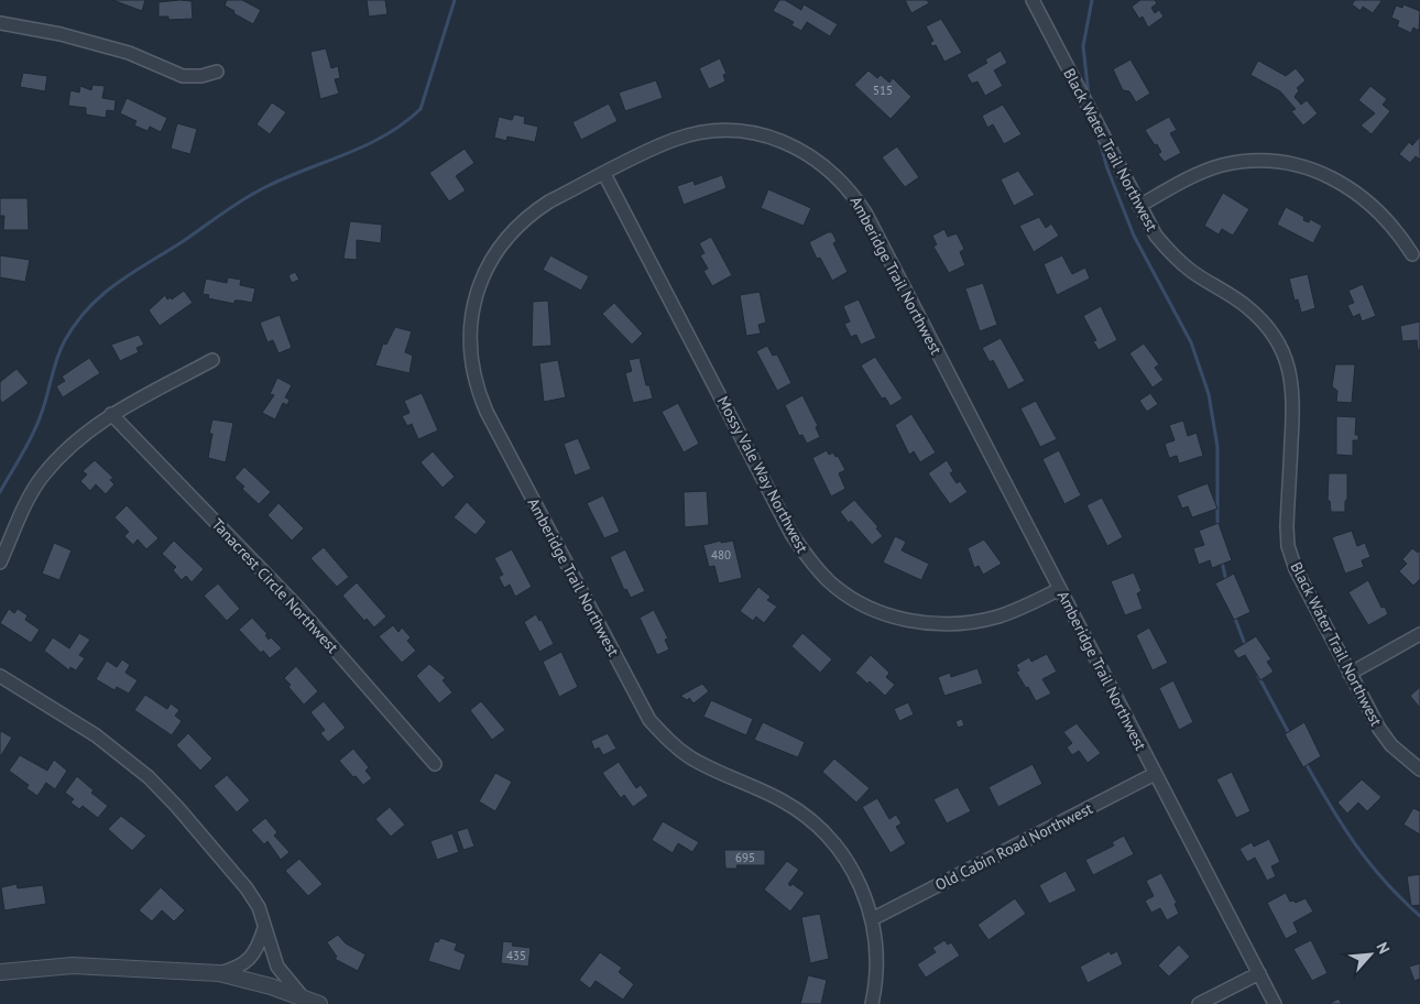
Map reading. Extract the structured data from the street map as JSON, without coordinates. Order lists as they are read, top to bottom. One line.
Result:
{"streets":{"street":["Black Water Trail Northwest","Amberidge Trail Northwest","Mossy Vale Way Northwest","Tanacrest Circle Northwest","Old Cabin Road Northwest"]},"crossings":[["Amberidge Trail Northwest","Mossy Vale Way Northwest"],["Amberidge Trail Northwest","Old Cabin Road Northwest"]],"house_numbers":["515","480","695","435"],"north":"top right"}
